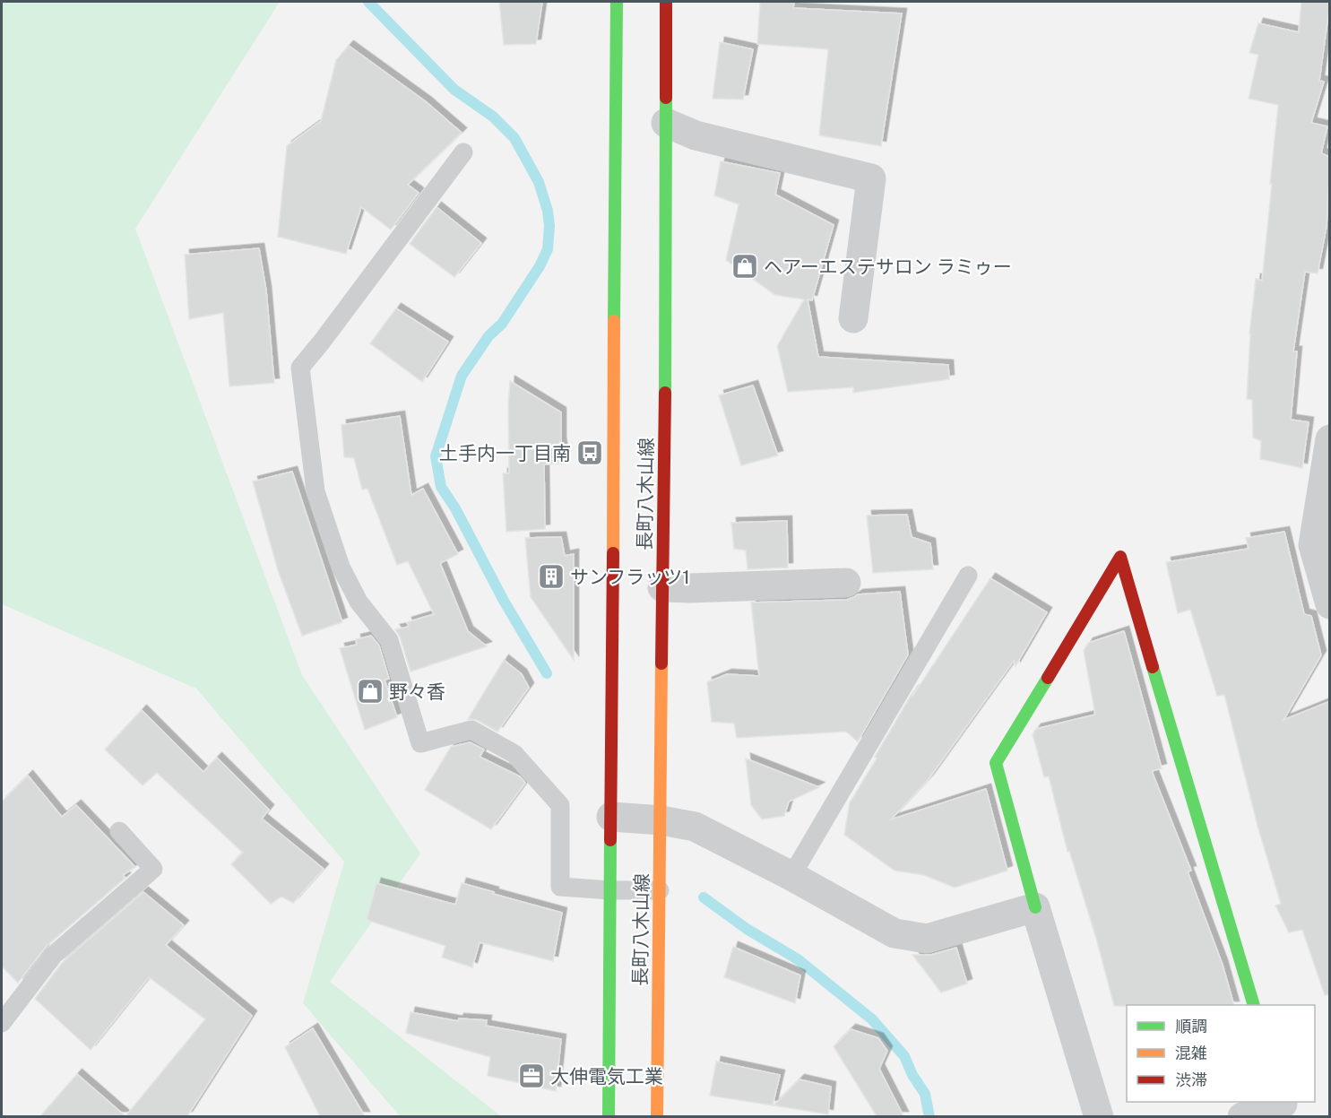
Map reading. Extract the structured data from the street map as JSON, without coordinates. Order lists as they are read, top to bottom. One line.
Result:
{"streets":{"street":["長町八木山線"]},"places":{"shop":["ヘアーエステサロン ラミゥー","野々香"],"bus stop":["土手内一丁目南"],"building":["サンフラッツ1"],"office":["大伸電気工業"]},"legend":["順調","混雑","渋滞"]}
